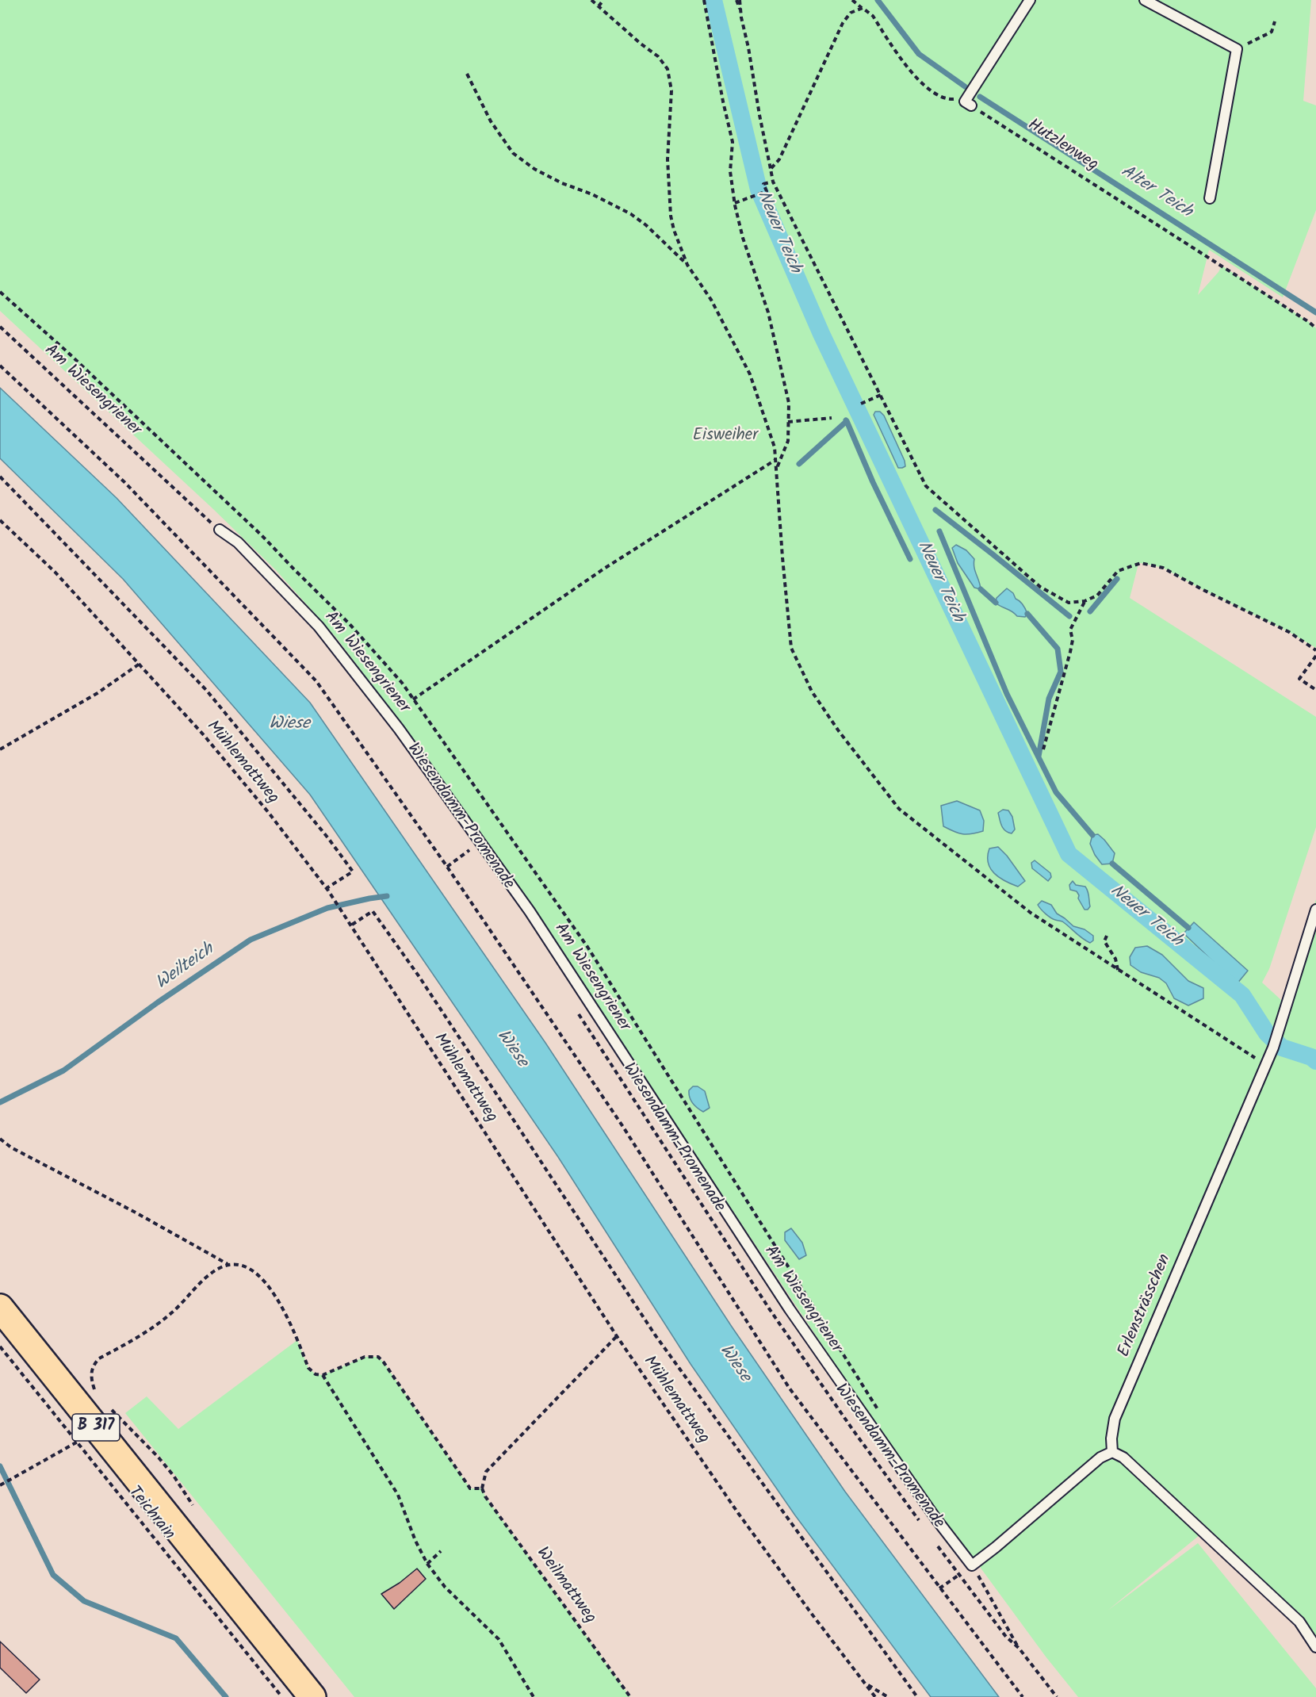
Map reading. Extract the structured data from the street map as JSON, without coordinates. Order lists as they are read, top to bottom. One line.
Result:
{"streets":{"main road":["B 317"],"lane":["Am Wiesengriener","Erlensträsschen"],"path":["Hutzlenweg","Mühlemattweg","Wiesendamm-Promenade","Teichrain","Weilmattweg"]},"crossings":[["Am Wiesengriener","Wiesendamm-Promenade"]],"water":["Alter Teich","Neuer Teich","Wiese","Weilteich"],"parks":["Eisweiher"]}
